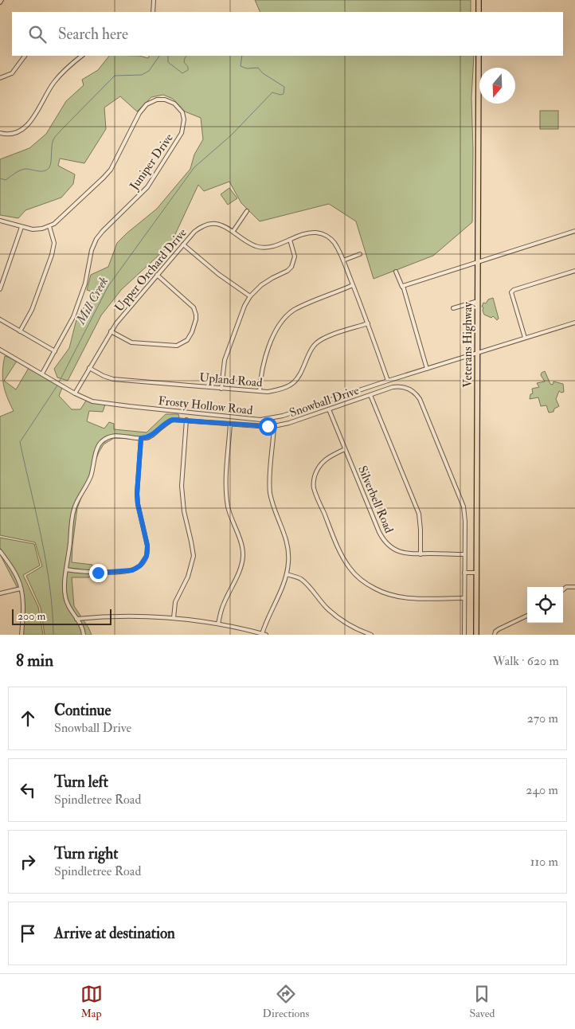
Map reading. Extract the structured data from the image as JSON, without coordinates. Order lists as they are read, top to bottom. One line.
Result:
{"streets":{"main road":["Veterans Highway"],"street":["Juniper Drive","Upper Orchard Drive","Upland Road","Snowball Drive","Frosty Hollow Road","Silverbell Road"]},"crossings":[["Juniper Drive","Frosty Hollow Road"],["Upper Orchard Drive","Upland Road"],["Upper Orchard Drive","Frosty Hollow Road"],["Veterans Highway","Frosty Hollow Road"],["Snowball Drive","Silverbell Road"]],"water":["Mill Creek"],"scale_bar":"200 m","north":"bottom","page":{"search":"Search here","scale":"200 m","heading":["8 min","Walk · 620 m"],"list":[["Continue","Snowball Drive","270 m"],["Turn left","Spindletree Road","240 m"],["Turn right","Spindletree Road","110 m"],"Arrive at destination"],"nav":["Map","Directions","Saved"]}}
